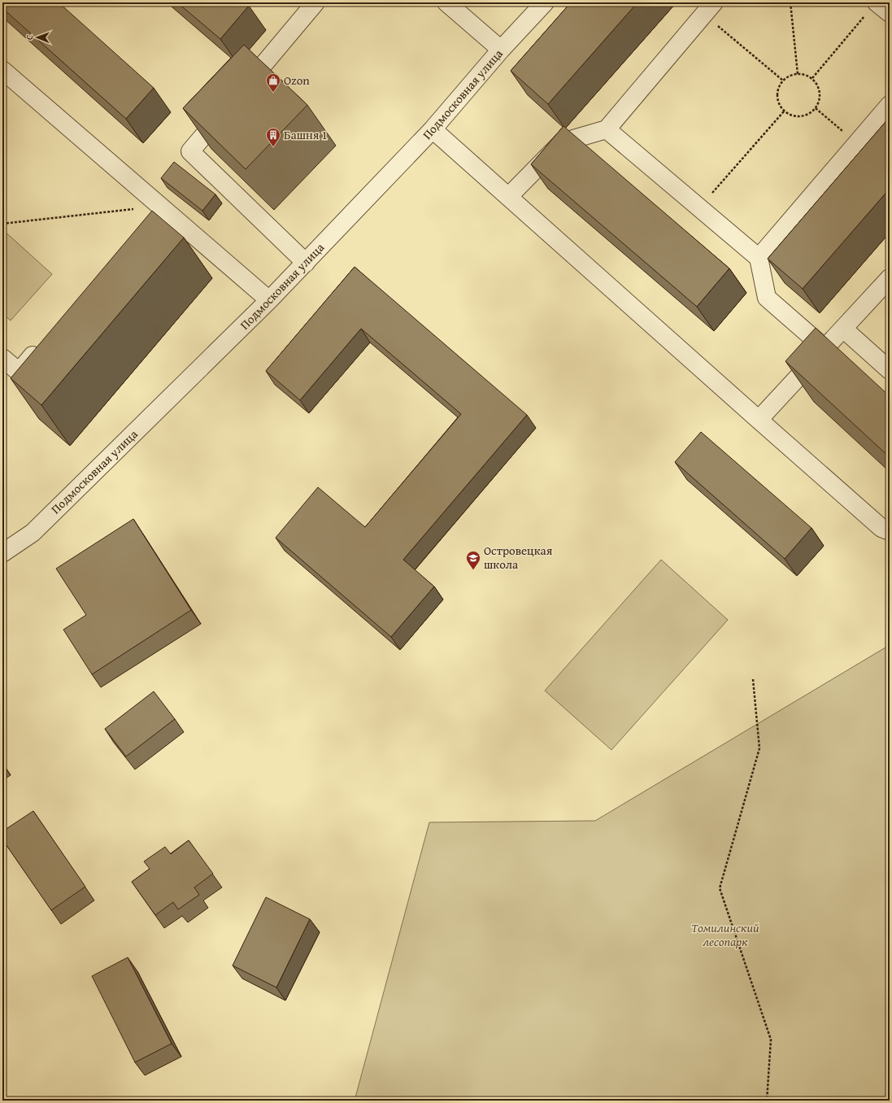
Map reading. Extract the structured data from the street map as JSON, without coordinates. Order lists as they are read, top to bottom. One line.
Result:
{"streets":{"street":["Подмосковная улица"]},"parks":["Томилинский лесопарк"],"places":{"shop":["Ozon"],"building":["Башня 1"],"school or university":["Островецкая школа"]},"north":"left"}
